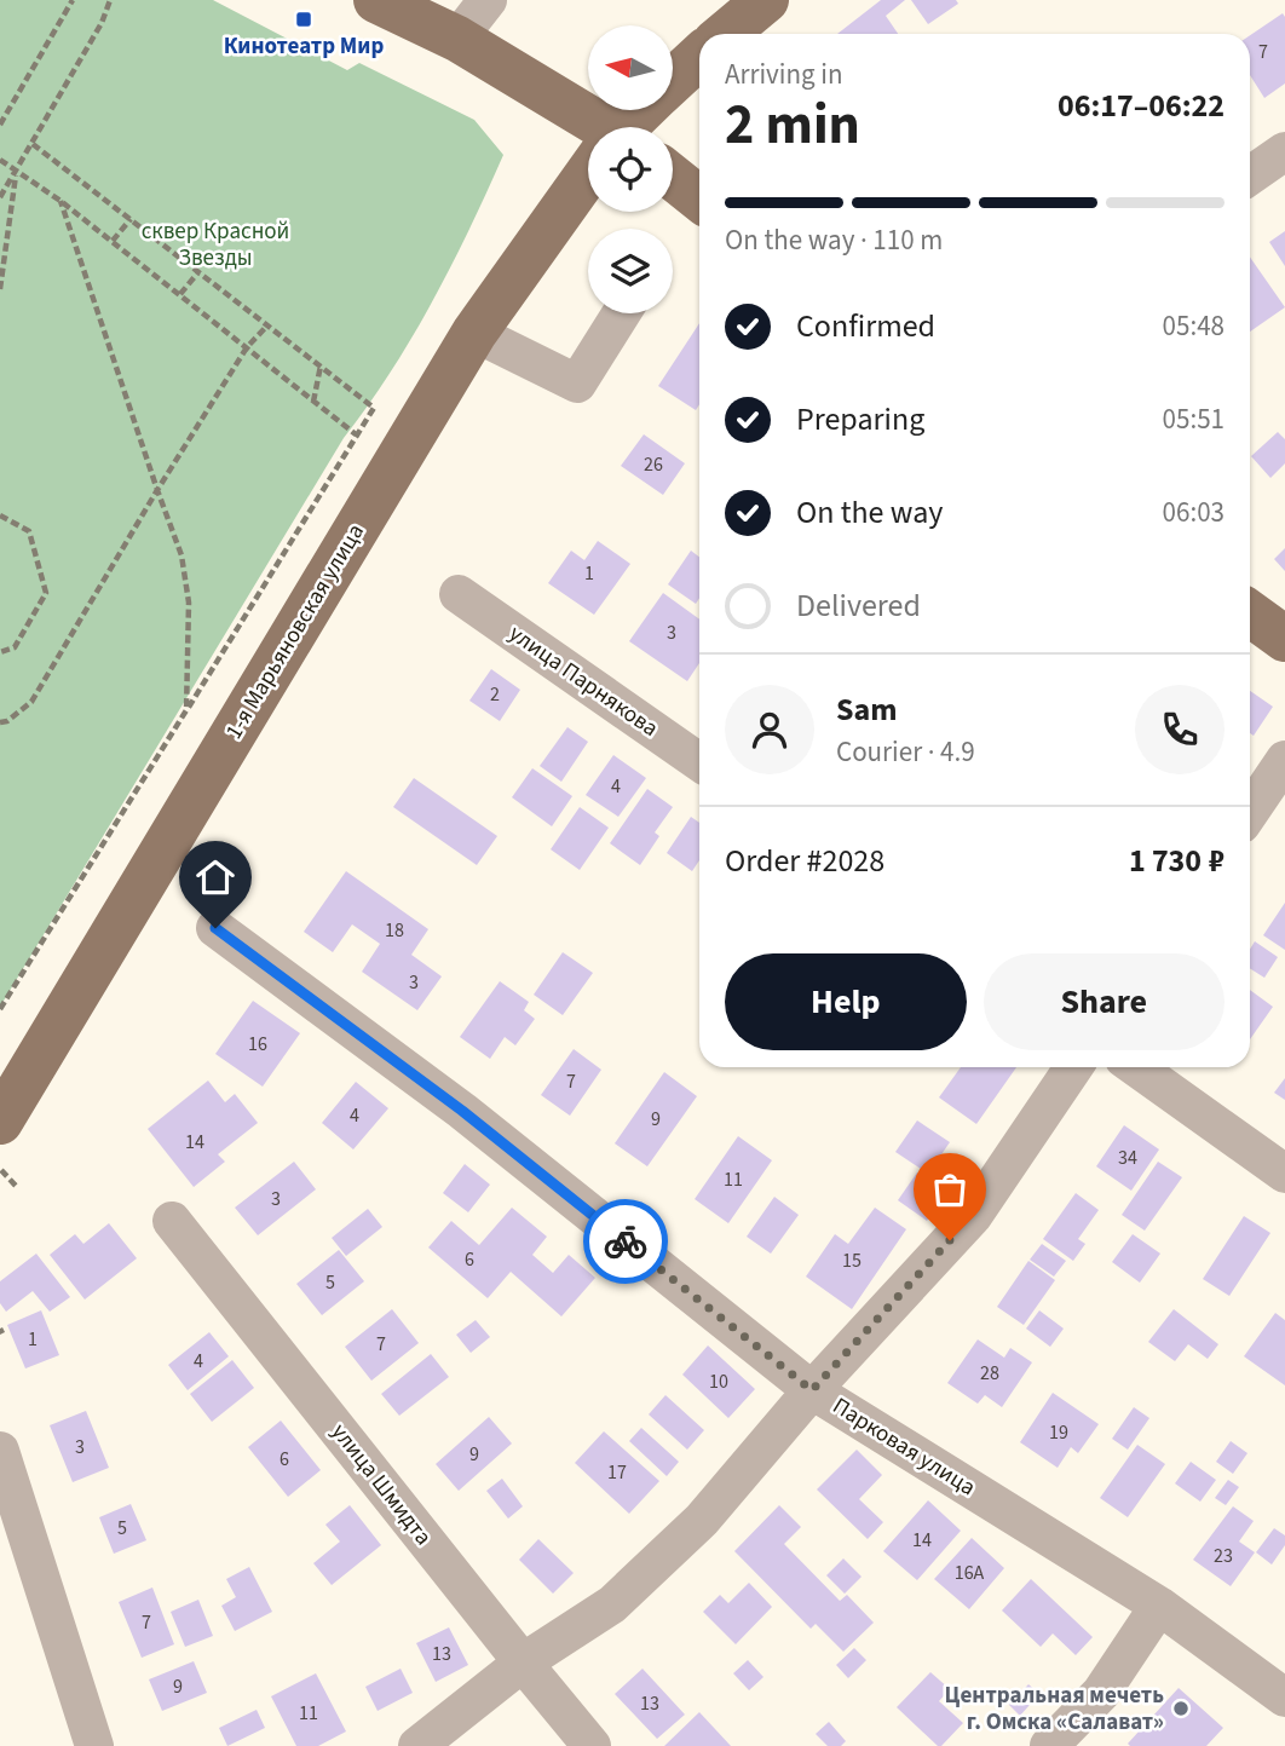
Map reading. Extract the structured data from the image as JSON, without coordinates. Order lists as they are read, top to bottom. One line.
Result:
{"streets":{"main road":["1-я Марьяновская улица"],"street":["улица Парнякова","Парковая улица","улица Шмидта"]},"parks":["сквер Красной Звезды"],"places":{"transit":["Кинотеатр Мир"],"other":["Центральная мечеть г. Омска «Салават»"]},"house_numbers":["7","26","1","3","2","4","18","3","16","7","4","9","14","34","11","3","6","15","5","1","7","4","28","10","19","3","9","6","17","5","14","23","16А","7","13","9","13","11"],"north":"left","page":{"heading":["2 min","Arriving in","06:17–06:22"],"panel":["Sam","Courier · 4.9","Order #2028","1 730 ₽"],"bar":"On the way · 110 m","list":[["Confirmed","05:48"],["Preparing","05:51"],["On the way","06:03"],"Delivered"],"buttons":["Help","Share"]}}
